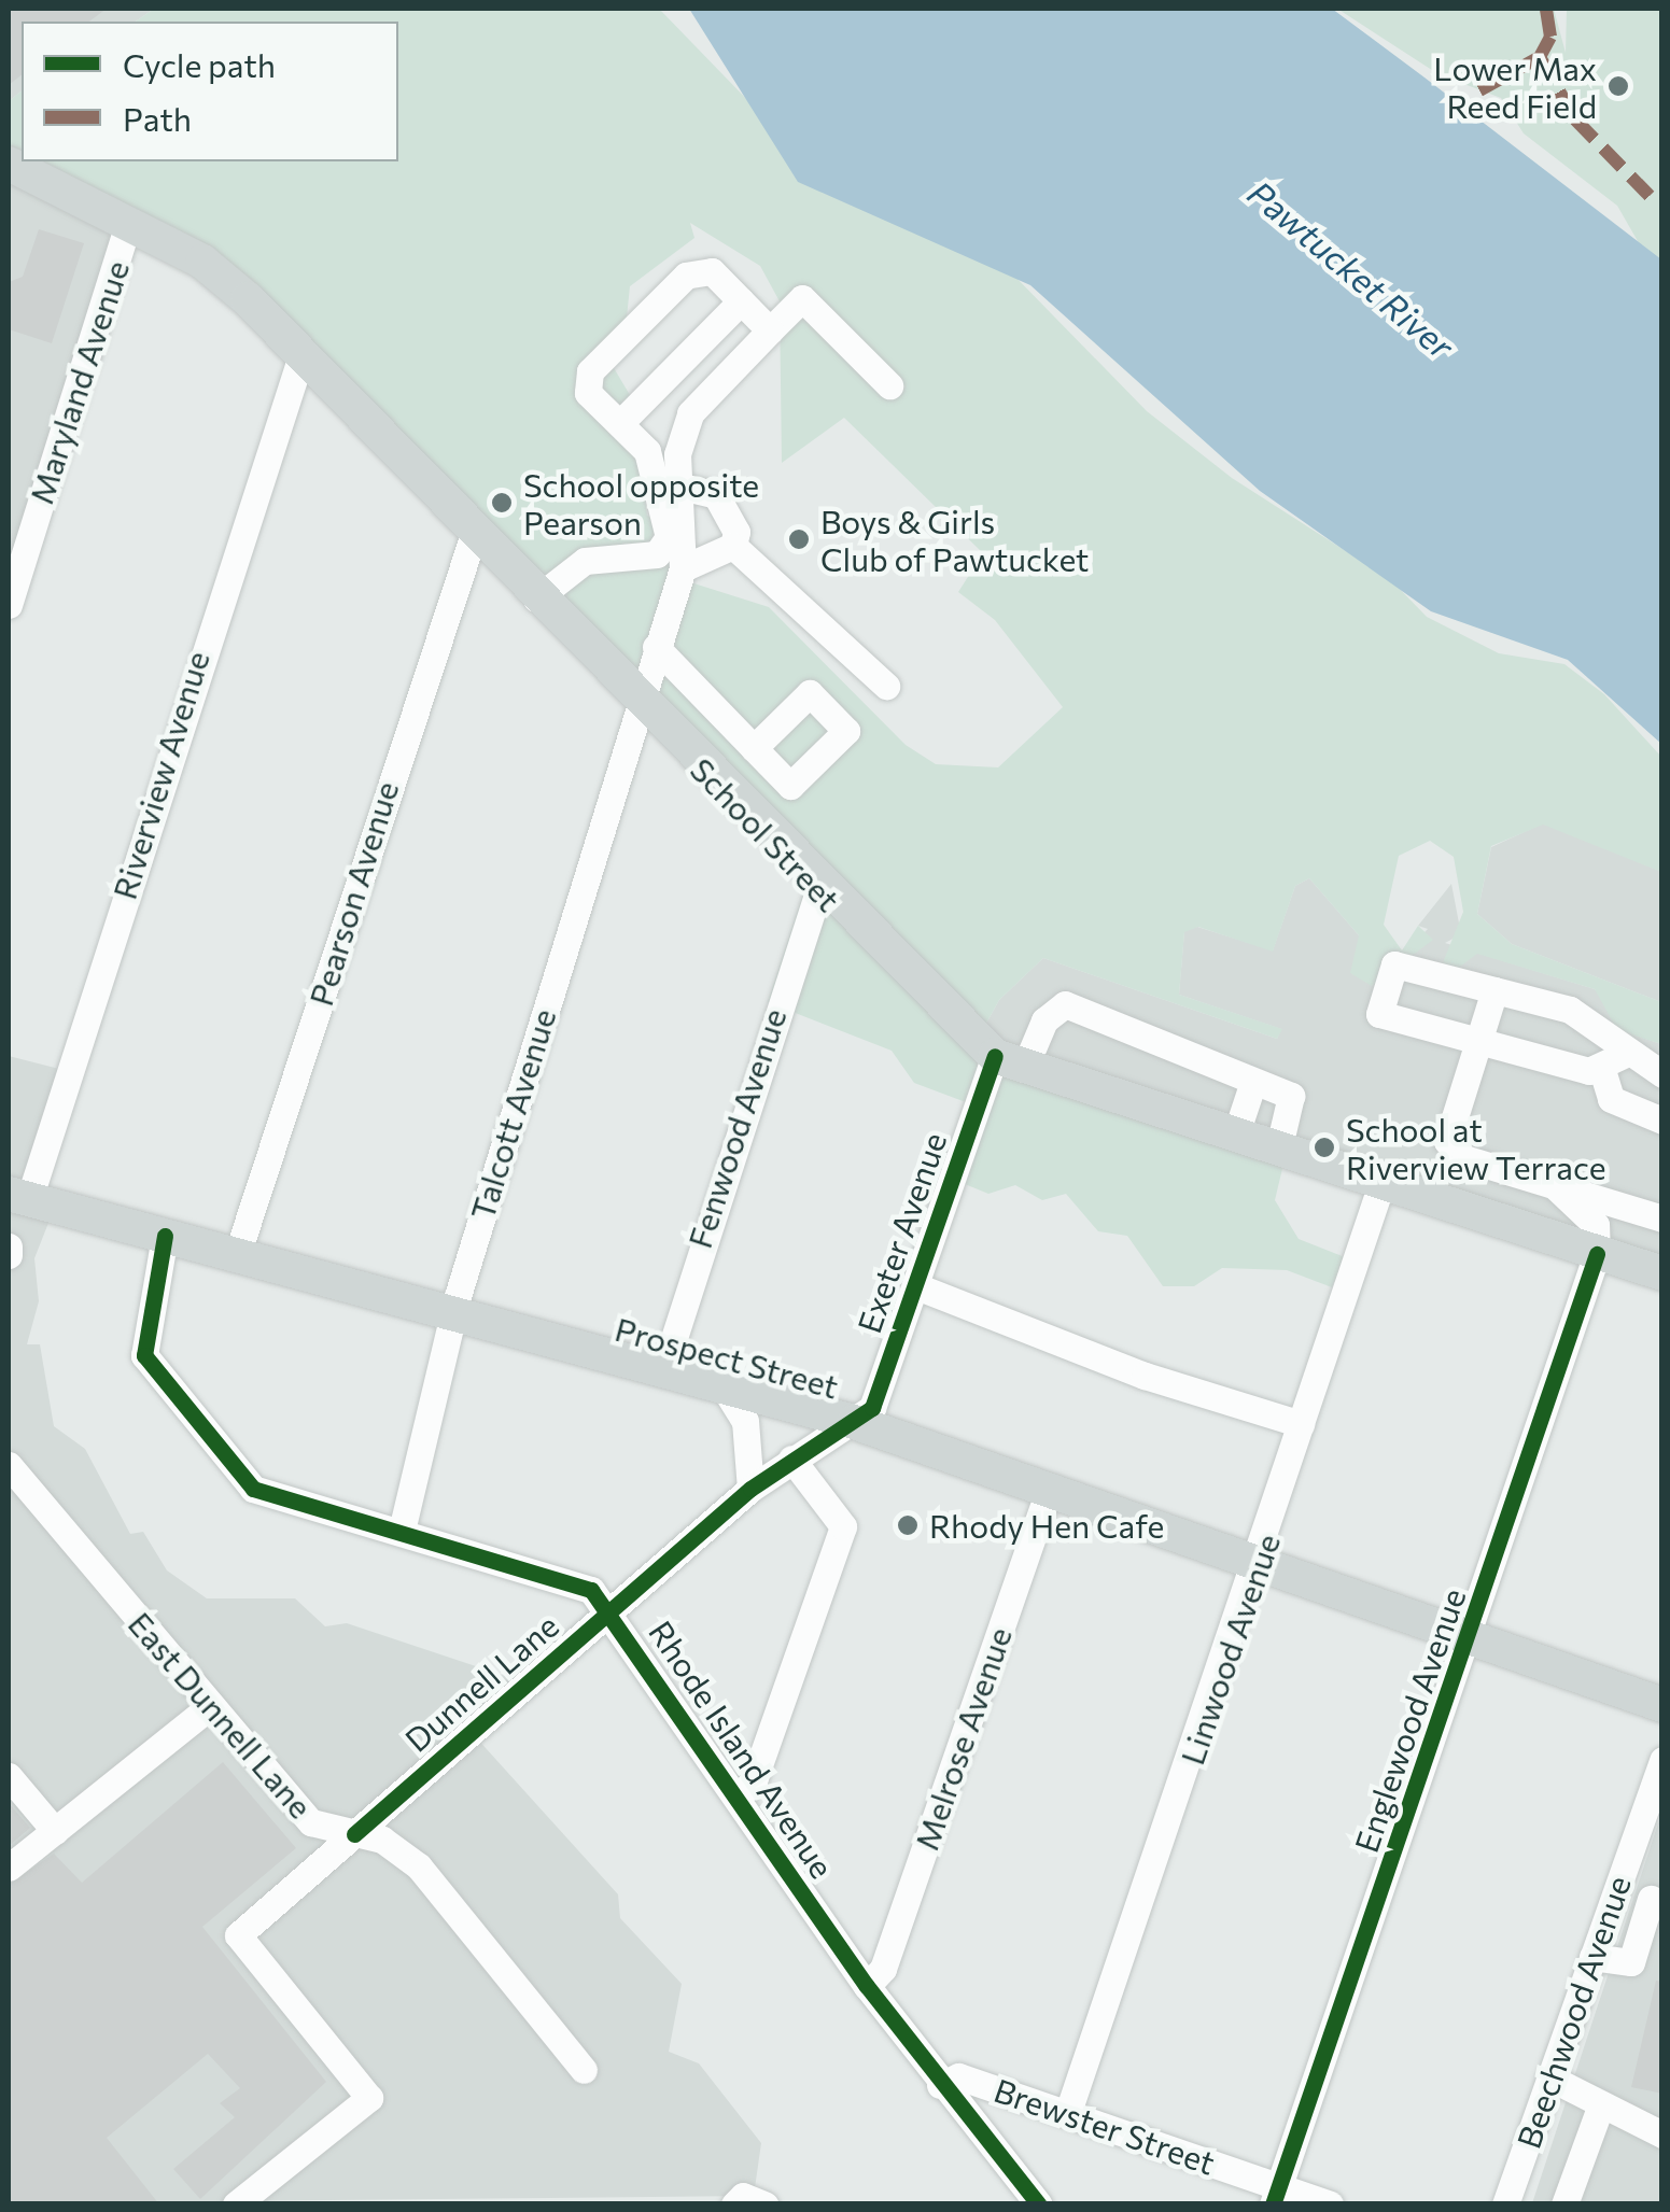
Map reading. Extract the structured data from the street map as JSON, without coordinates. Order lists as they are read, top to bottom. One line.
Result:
{"streets":{"main road":["School Street","Prospect Street"],"street":["Maryland Avenue","Riverview Avenue","Pearson Avenue","Talcott Avenue","Fenwood Avenue","Exeter Avenue","Linwood Avenue","Dunnell Lane","East Dunnell Lane","Englewood Avenue","Melrose Avenue","Rhode Island Avenue","Beechwood Avenue","Brewster Street"]},"crossings":[["Maryland Avenue","School Street"],["Riverview Avenue","School Street"],["Riverview Avenue","Prospect Street"],["School Street","Pearson Avenue"],["School Street","Talcott Avenue"],["School Street","Fenwood Avenue"],["School Street","Exeter Avenue"],["School Street","Linwood Avenue"],["School Street","Englewood Avenue"],["Pearson Avenue","Prospect Street"],["Talcott Avenue","Prospect Street"],["Talcott Avenue","Rhode Island Avenue"],["Fenwood Avenue","Prospect Street"],["Exeter Avenue","Prospect Street"],["Exeter Avenue","Dunnell Lane"],["Prospect Street","Linwood Avenue"],["Prospect Street","Dunnell Lane"],["Prospect Street","Englewood Avenue"],["Prospect Street","Melrose Avenue"],["Prospect Street","Rhode Island Avenue"],["Linwood Avenue","Brewster Street"],["Dunnell Lane","East Dunnell Lane"],["Dunnell Lane","Rhode Island Avenue"],["Englewood Avenue","Brewster Street"],["Melrose Avenue","Rhode Island Avenue"],["Rhode Island Avenue","Brewster Street"]],"water":["Pawtucket River"],"places":["Lower Max Reed Field","School opposite Pearson","Boys & Girls Club of Pawtucket","School at Riverview Terrace","Rhody Hen Cafe"],"legend":["Cycle path","Path"]}
